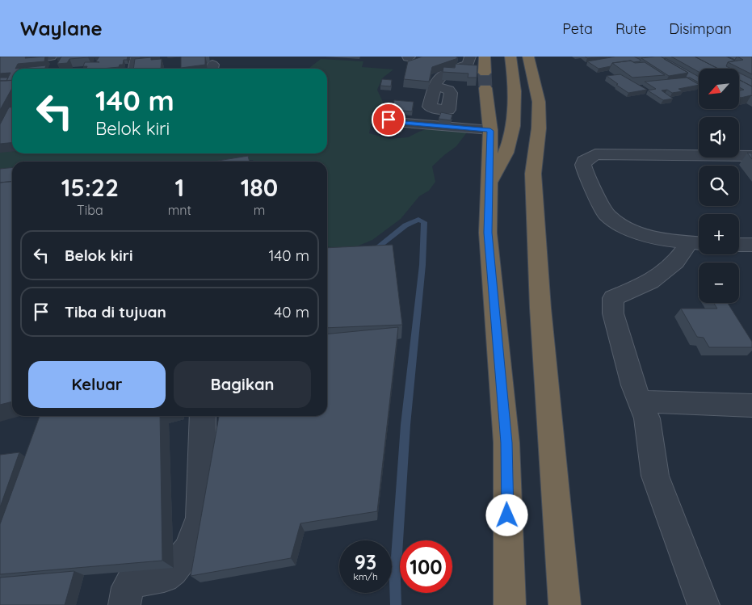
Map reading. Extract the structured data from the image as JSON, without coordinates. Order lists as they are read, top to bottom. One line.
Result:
{"north":"bottom left","page":{"header":"Waylane","nav":["Peta","Rute","Disimpan"],"map_buttons":["+","−"],"turn":["140 m","Belok kiri"],"eta":["15:22","Tiba","1","mnt","180","m"],"list":[{"name":"Belok kiri","value":"140 m"},{"name":"Tiba di tujuan","value":"40 m"}],"buttons":["Keluar","Bagikan"],"speed":"93 km/h","limit":"100"}}
